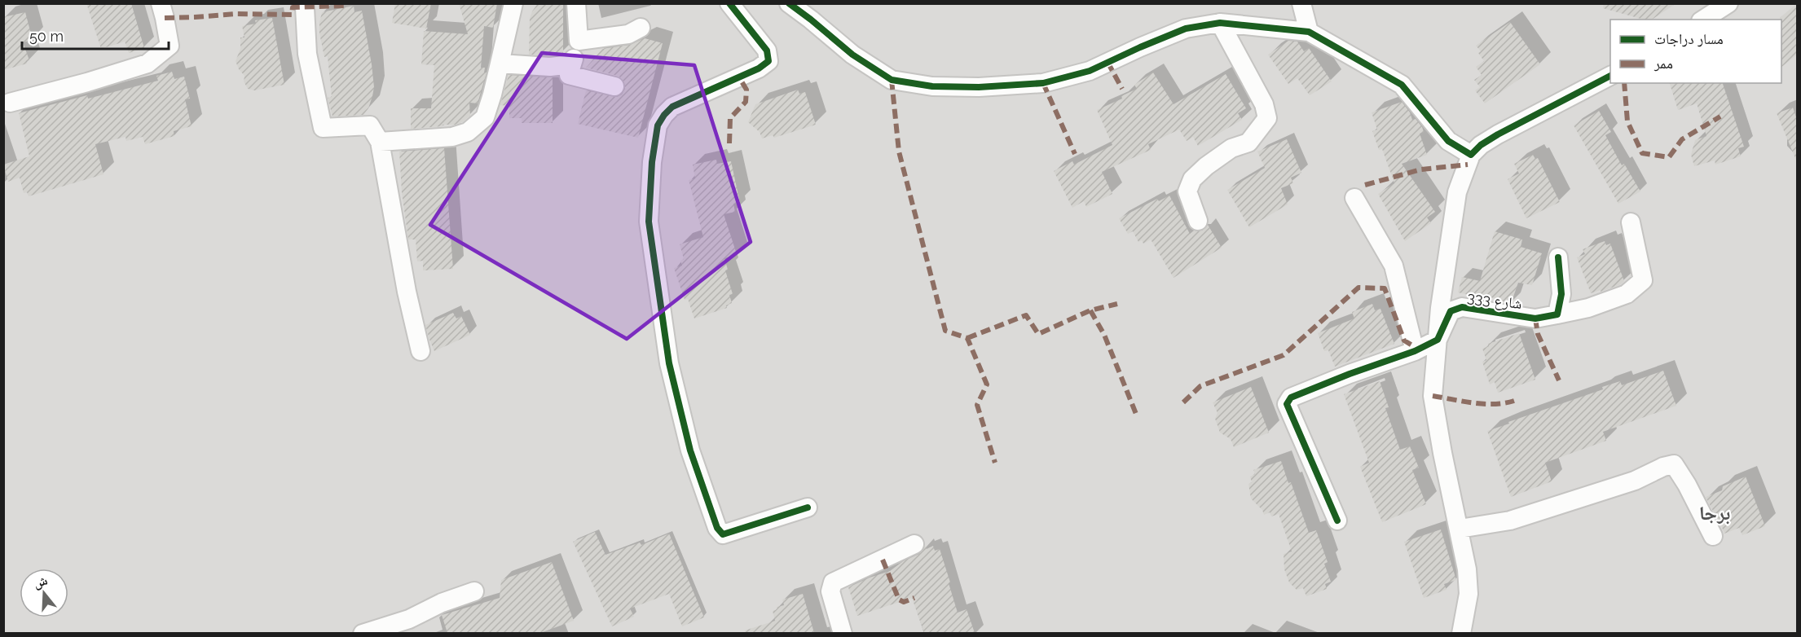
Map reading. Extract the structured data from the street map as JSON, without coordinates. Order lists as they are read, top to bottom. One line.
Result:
{"streets":{"street":["شارع 333"]},"districts":["برجا"],"legend":["مسار دراجات","ممر"],"scale_bar":"50 m","north":"top"}
